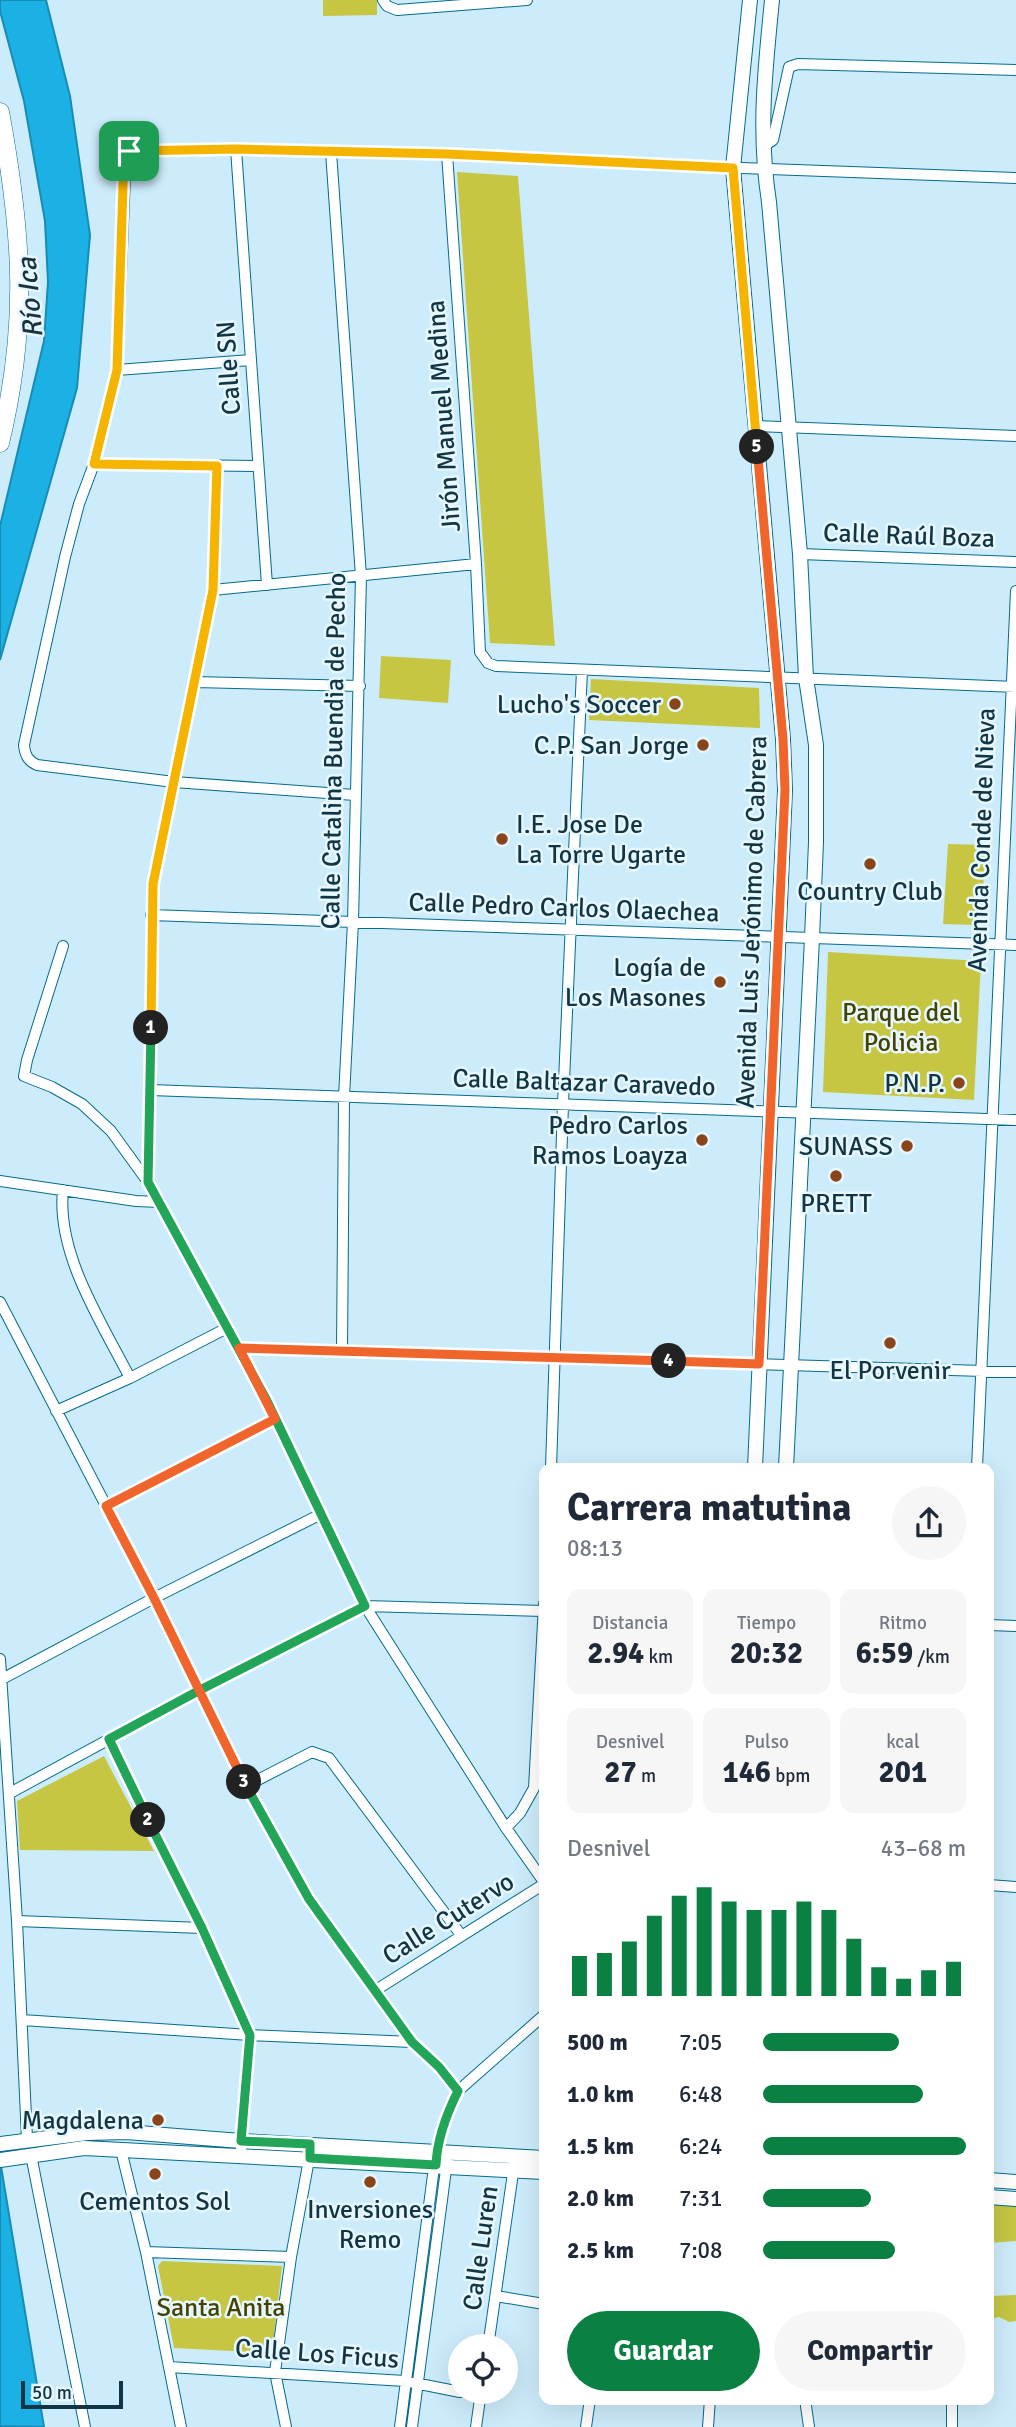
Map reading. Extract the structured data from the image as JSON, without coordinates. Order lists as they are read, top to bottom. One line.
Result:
{"streets":{"street":["Calle SN","Jirón Manuel Medina","Calle Raúl Boza","Calle Catalina Buendia de Pecho","Avenida Conde de Nieva","Calle Pedro Carlos Olaechea","Avenida Luis Jerónimo de Cabrera","Calle Baltazar Caravedo","Calle Cutervo","Calle Luren","Calle Los Ficus"]},"crossings":[["Calle Catalina Buendia de Pecho","Calle Pedro Carlos Olaechea"],["Calle Catalina Buendia de Pecho","Calle Baltazar Caravedo"],["Avenida Conde de Nieva","Calle Pedro Carlos Olaechea"],["Avenida Conde de Nieva","Calle Baltazar Caravedo"],["Calle Pedro Carlos Olaechea","Avenida Luis Jerónimo de Cabrera"],["Avenida Luis Jerónimo de Cabrera","Calle Baltazar Caravedo"]],"water":["Río Ica"],"parks":["Parque del Policia","Santa Anita"],"places":["Lucho's Soccer","C.P. San Jorge","I.E. Jose De La Torre Ugarte","Country Club","Logía de Los Masones","P.N.P.","Pedro Carlos Ramos Loayza","SUNASS","PRETT","El Porvenir","Magdalena","Cementos Sol","Inversiones Remo"],"scale_bar":"50 m","page":{"pins":["5","1","4","3","2"],"heading":["Carrera matutina","08:13"],"stats":[["Distancia","2.94 km"],["Tiempo","20:32"],["Ritmo","6:59 /km"],["Desnivel","27 m"],["Pulso","146 bpm"],["kcal","201"]],"chart":["Desnivel","43–68 m"],"list":[{"name":"500 m","note":"7:05"},{"name":"1.0 km","note":"6:48"},{"name":"1.5 km","note":"6:24"},{"name":"2.0 km","note":"7:31"},{"name":"2.5 km","note":"7:08"}],"buttons":["Guardar","Compartir"],"scale":"50 m"}}
